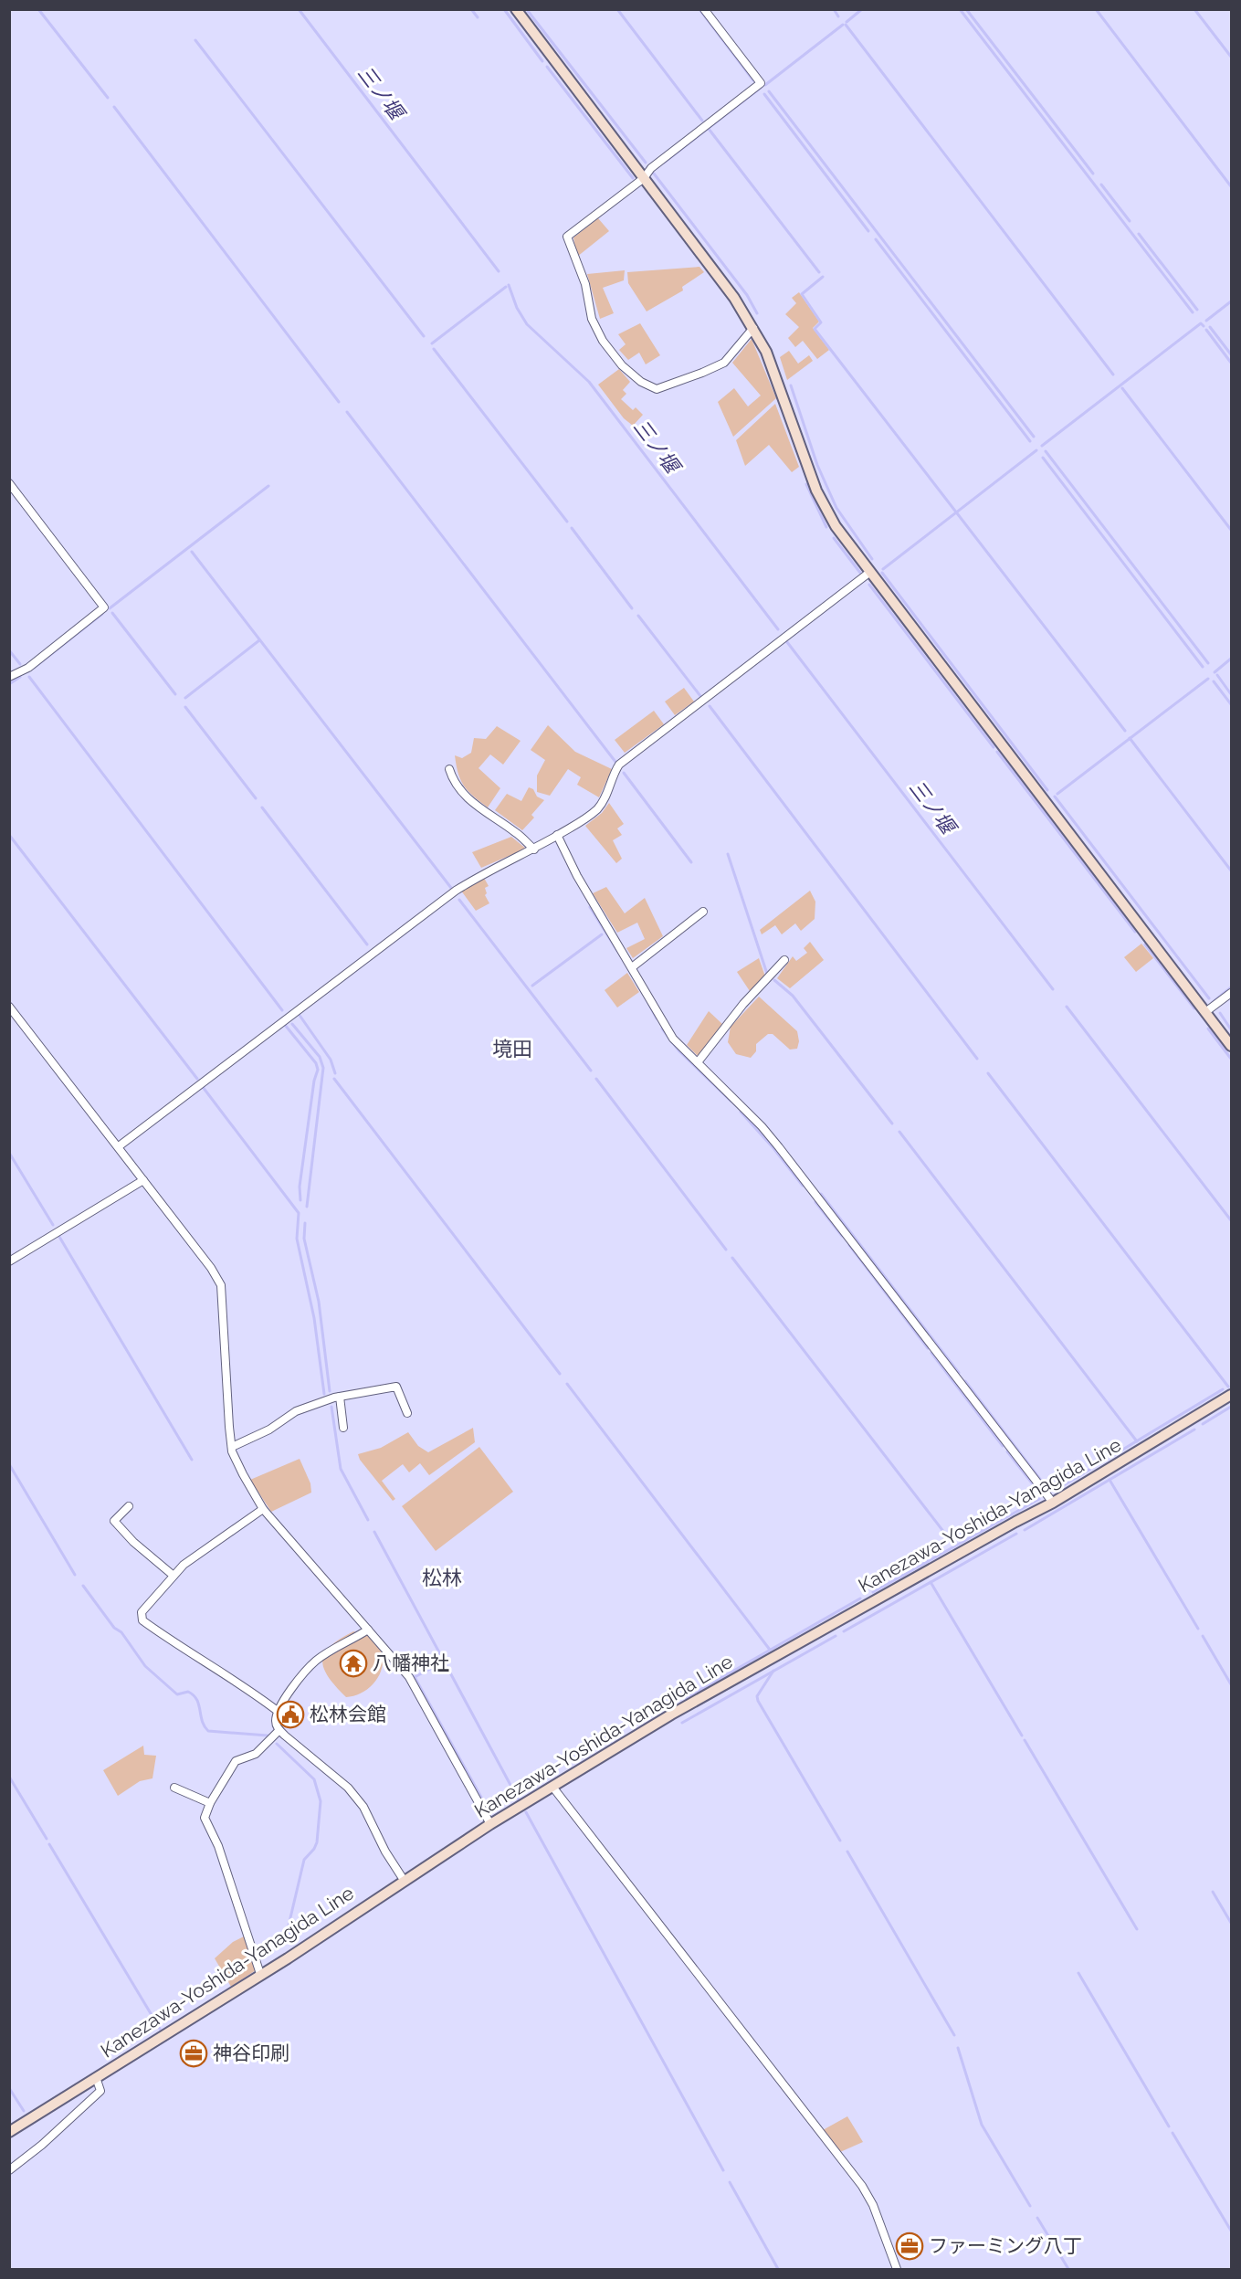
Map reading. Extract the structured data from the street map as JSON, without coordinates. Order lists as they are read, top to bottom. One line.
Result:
{"streets":{"main road":["Kanezawa-Yoshida-Yanagida Line"]},"districts":["境田","松林"],"water":["三ノ堰"],"places":{"temple":["八幡神社"],"public building":["松林会館"],"office":["神谷印刷","ファーミング八丁"]}}
